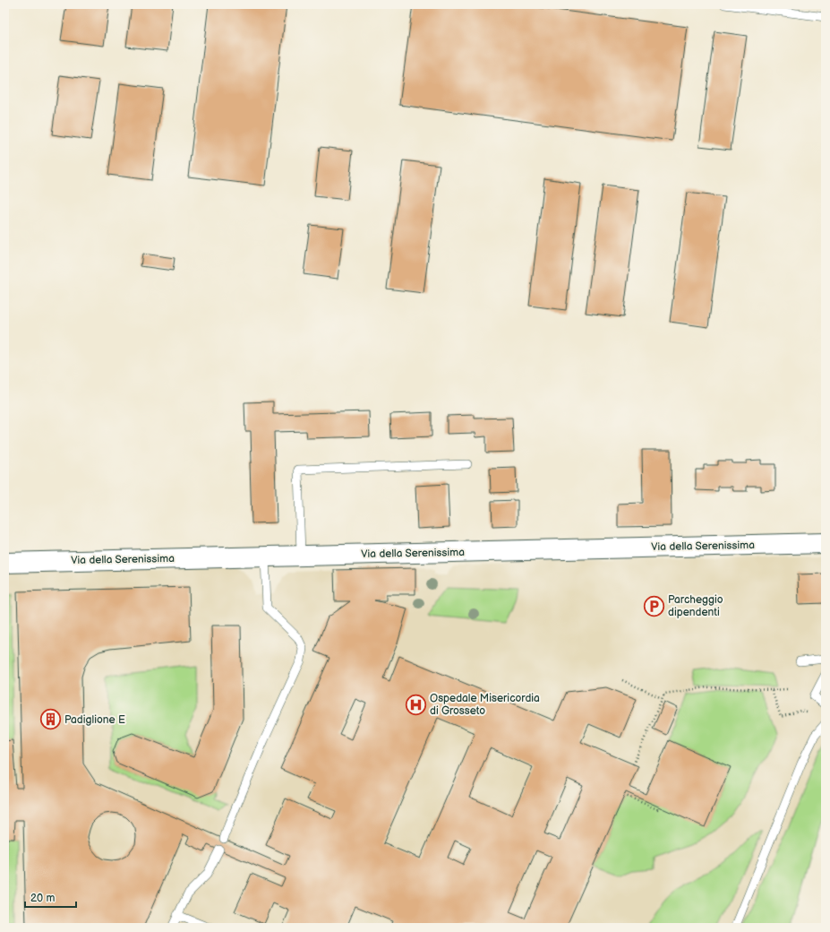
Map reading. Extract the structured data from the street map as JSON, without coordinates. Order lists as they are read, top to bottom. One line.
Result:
{"streets":{"street":["Via della Serenissima"]},"places":{"parking":["Parcheggio dipendenti"],"hospital":["Ospedale Misericordia di Grosseto"],"building":["Padiglione E"]},"scale_bar":"20 m"}
